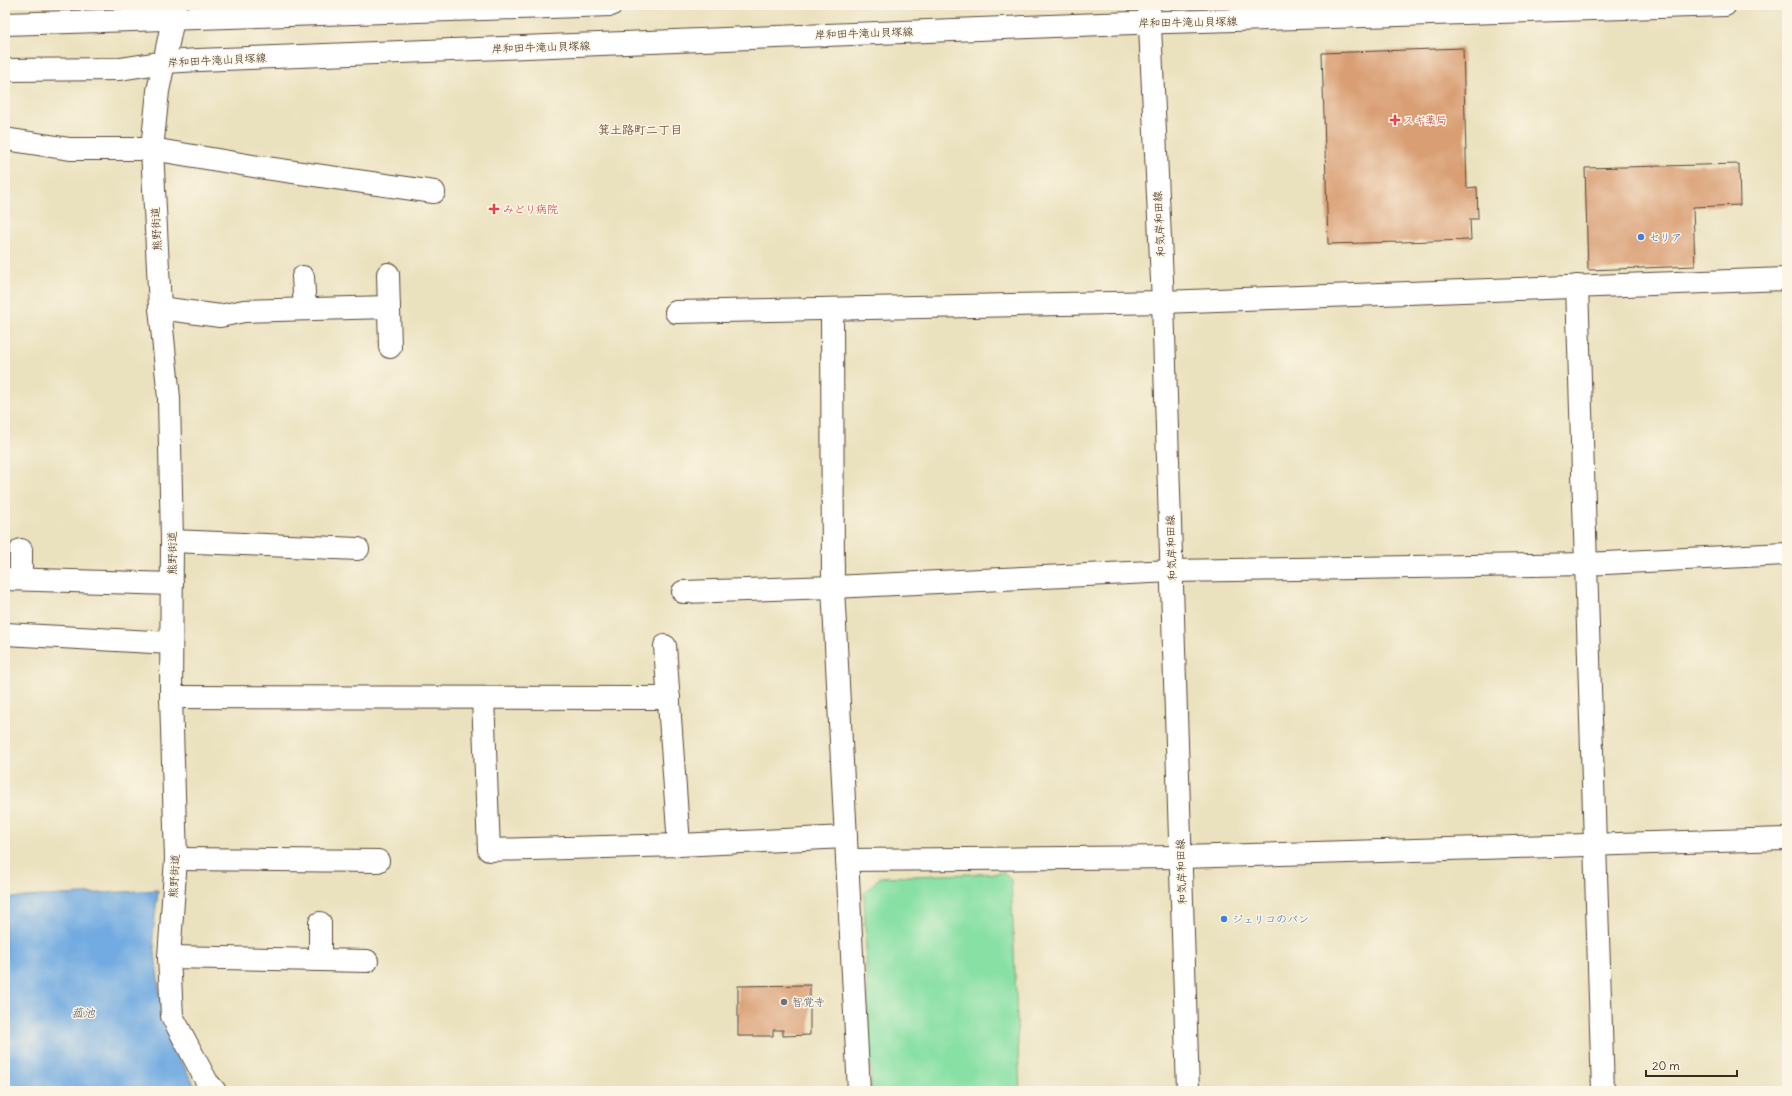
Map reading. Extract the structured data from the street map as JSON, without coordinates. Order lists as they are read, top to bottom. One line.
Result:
{"streets":{"street":["岸和田牛滝山貝塚線","和気岸和田線","熊野街道"]},"crossings":[["岸和田牛滝山貝塚線","和気岸和田線"],["岸和田牛滝山貝塚線","熊野街道"]],"districts":["箕土路町二丁目"],"water":["菰池"],"places":{"health":["スギ薬局","みどり病院"],"other":["セリア","ジェリコのパン","智覚寺"]},"scale_bar":"20 m"}
